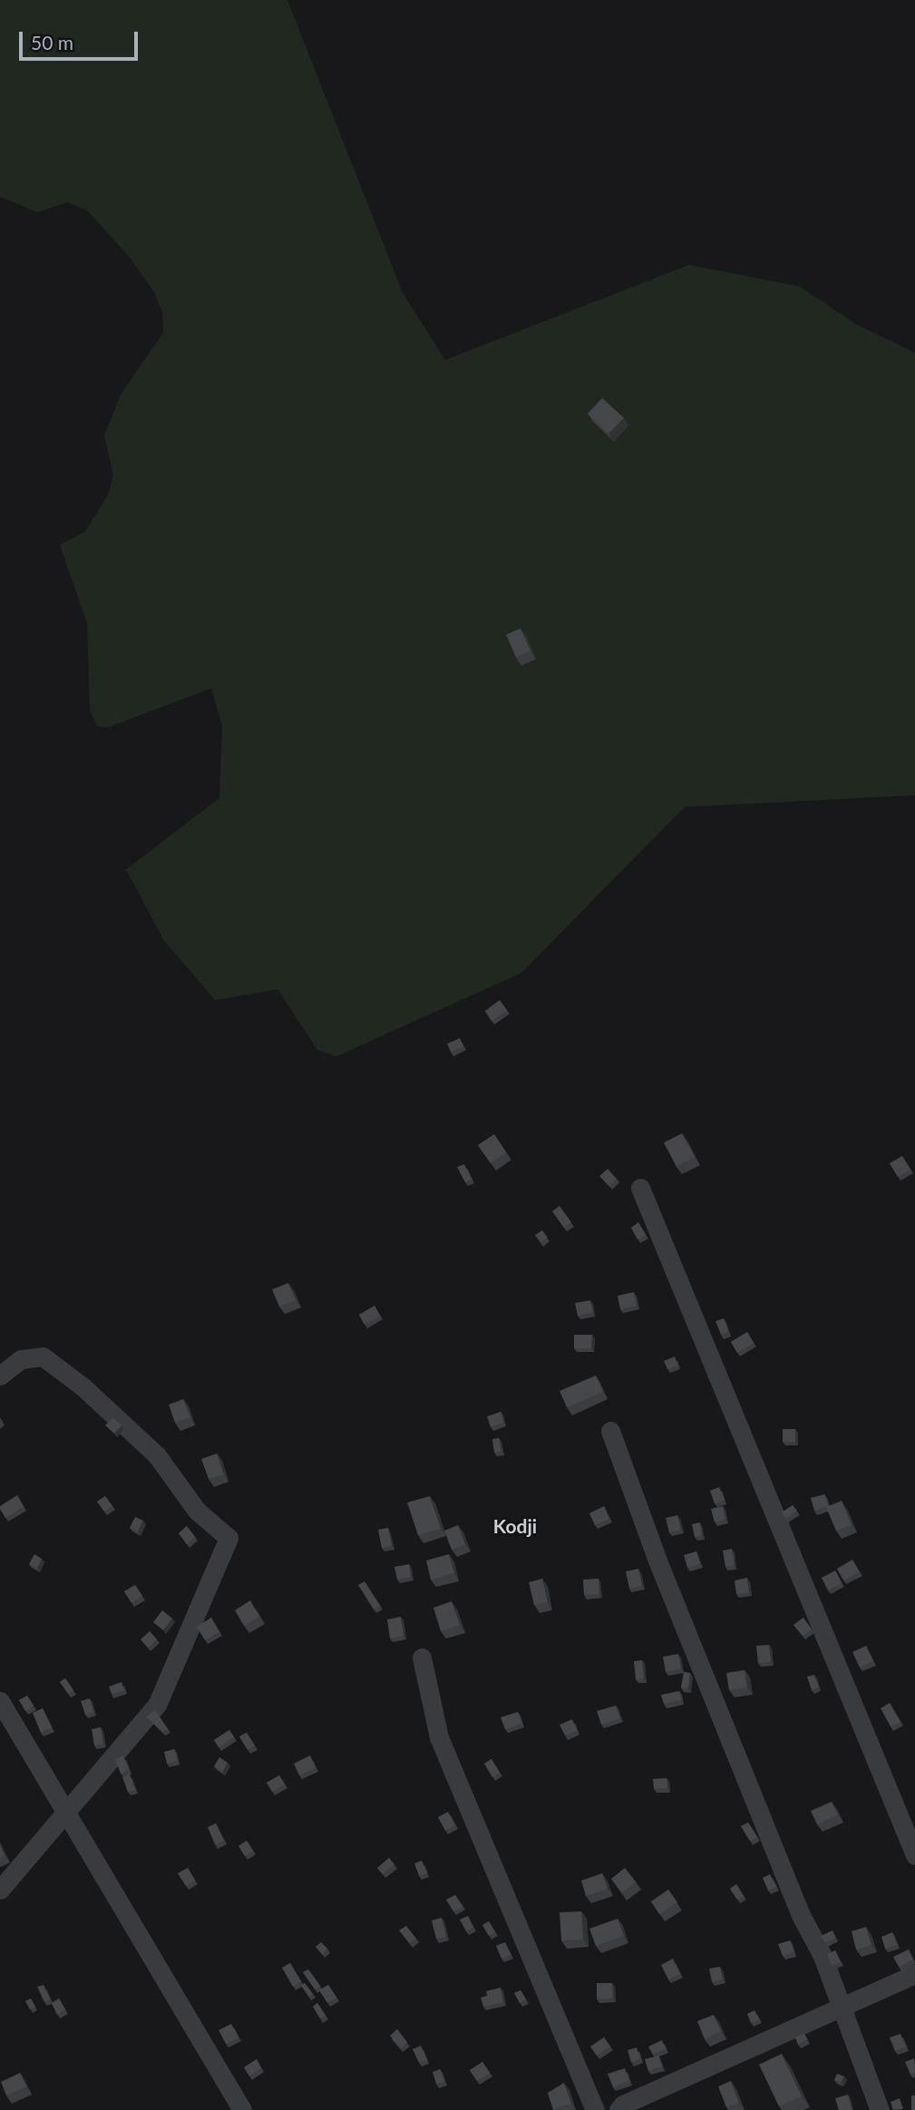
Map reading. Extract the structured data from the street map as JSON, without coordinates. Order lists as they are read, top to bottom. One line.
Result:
{"districts":["Kodji"],"scale_bar":"50 m"}
